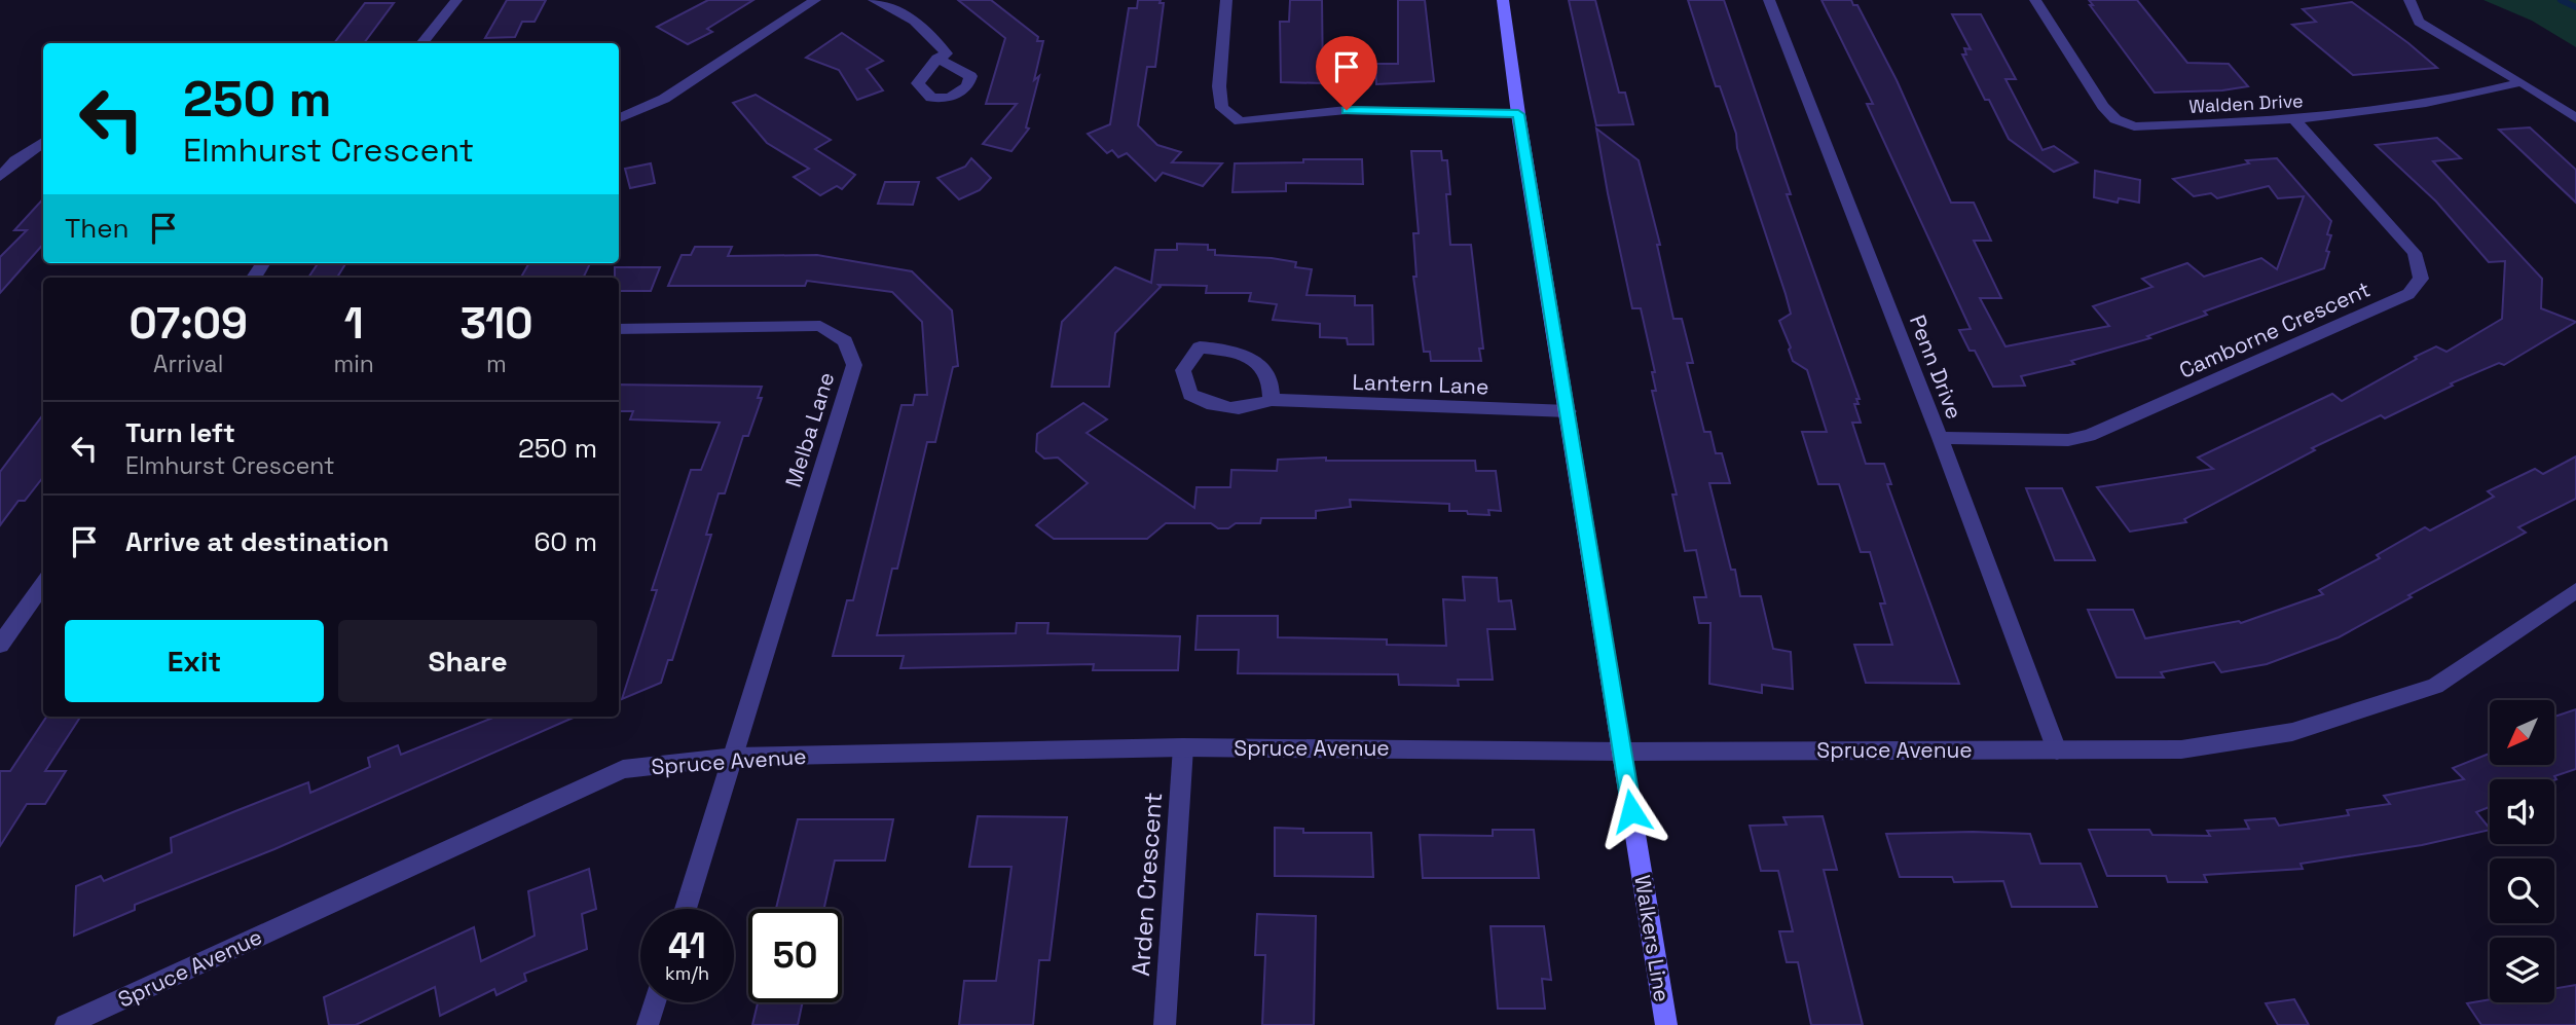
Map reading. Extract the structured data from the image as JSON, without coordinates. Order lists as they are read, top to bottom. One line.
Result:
{"streets":{"main road":["Walkers Line"],"street":["Walden Drive","Camborne Crescent","Penn Drive","Lantern Lane","Melba Lane","Spruce Avenue","Arden Crescent"]},"crossings":[["Walden Drive","Camborne Crescent"],["Camborne Crescent","Penn Drive"],["Penn Drive","Spruce Avenue"],["Lantern Lane","Walkers Line"],["Melba Lane","Spruce Avenue"],["Spruce Avenue","Arden Crescent"],["Spruce Avenue","Walkers Line"]],"north":"bottom left","page":{"turn":["250 m","Elmhurst Crescent"],"then":"Then","eta":["07:09","Arrival","1","min","310","m"],"list":[{"name":"Turn left","note":"Elmhurst Crescent","value":"250 m"},{"name":"Arrive at destination","value":"60 m"}],"buttons":["Exit","Share"],"speed":"41 km/h","limit":"50"}}
